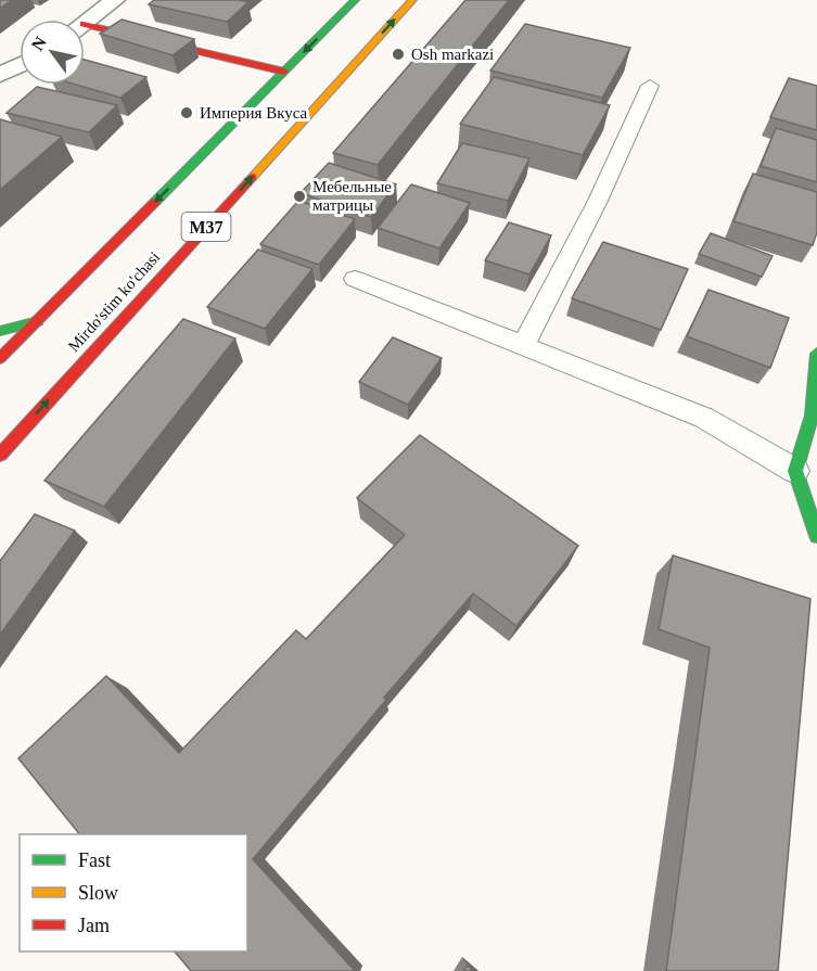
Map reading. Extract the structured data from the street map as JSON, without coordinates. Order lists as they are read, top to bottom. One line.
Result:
{"streets":{"main road":["M37","Mirdo'stim ko'chasi"]},"places":["Osh markazi","Империя Вкуса","Мебельные матрицы"],"legend":["Fast","Slow","Jam"],"north":"top left"}
